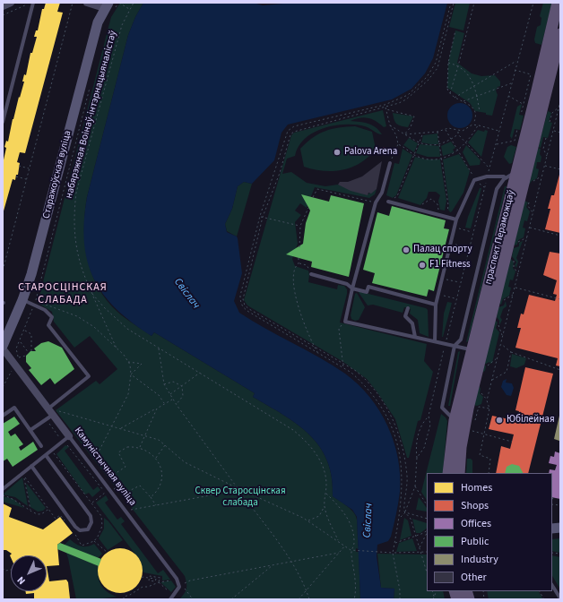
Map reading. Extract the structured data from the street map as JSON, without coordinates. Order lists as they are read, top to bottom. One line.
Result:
{"streets":{"main road":["Старажоўская вуліца","праспект Пераможцаў"],"street":["Камуністычная вуліца"],"path":["набярэжная Воінаў-інтэрнацыяналістаў"]},"crossings":[["Старажоўская вуліца","Камуністычная вуліца"]],"districts":["СТАРОСЦІНСКАЯ СЛАБАДА"],"water":["Свіслач"],"parks":["Сквер Старосцінская слабада"],"places":["Palova Arena","Палац спорту","F1 Fitness","Юбілейная"],"legend":["Homes","Shops","Offices","Public","Industry","Other"],"north":"bottom left"}
